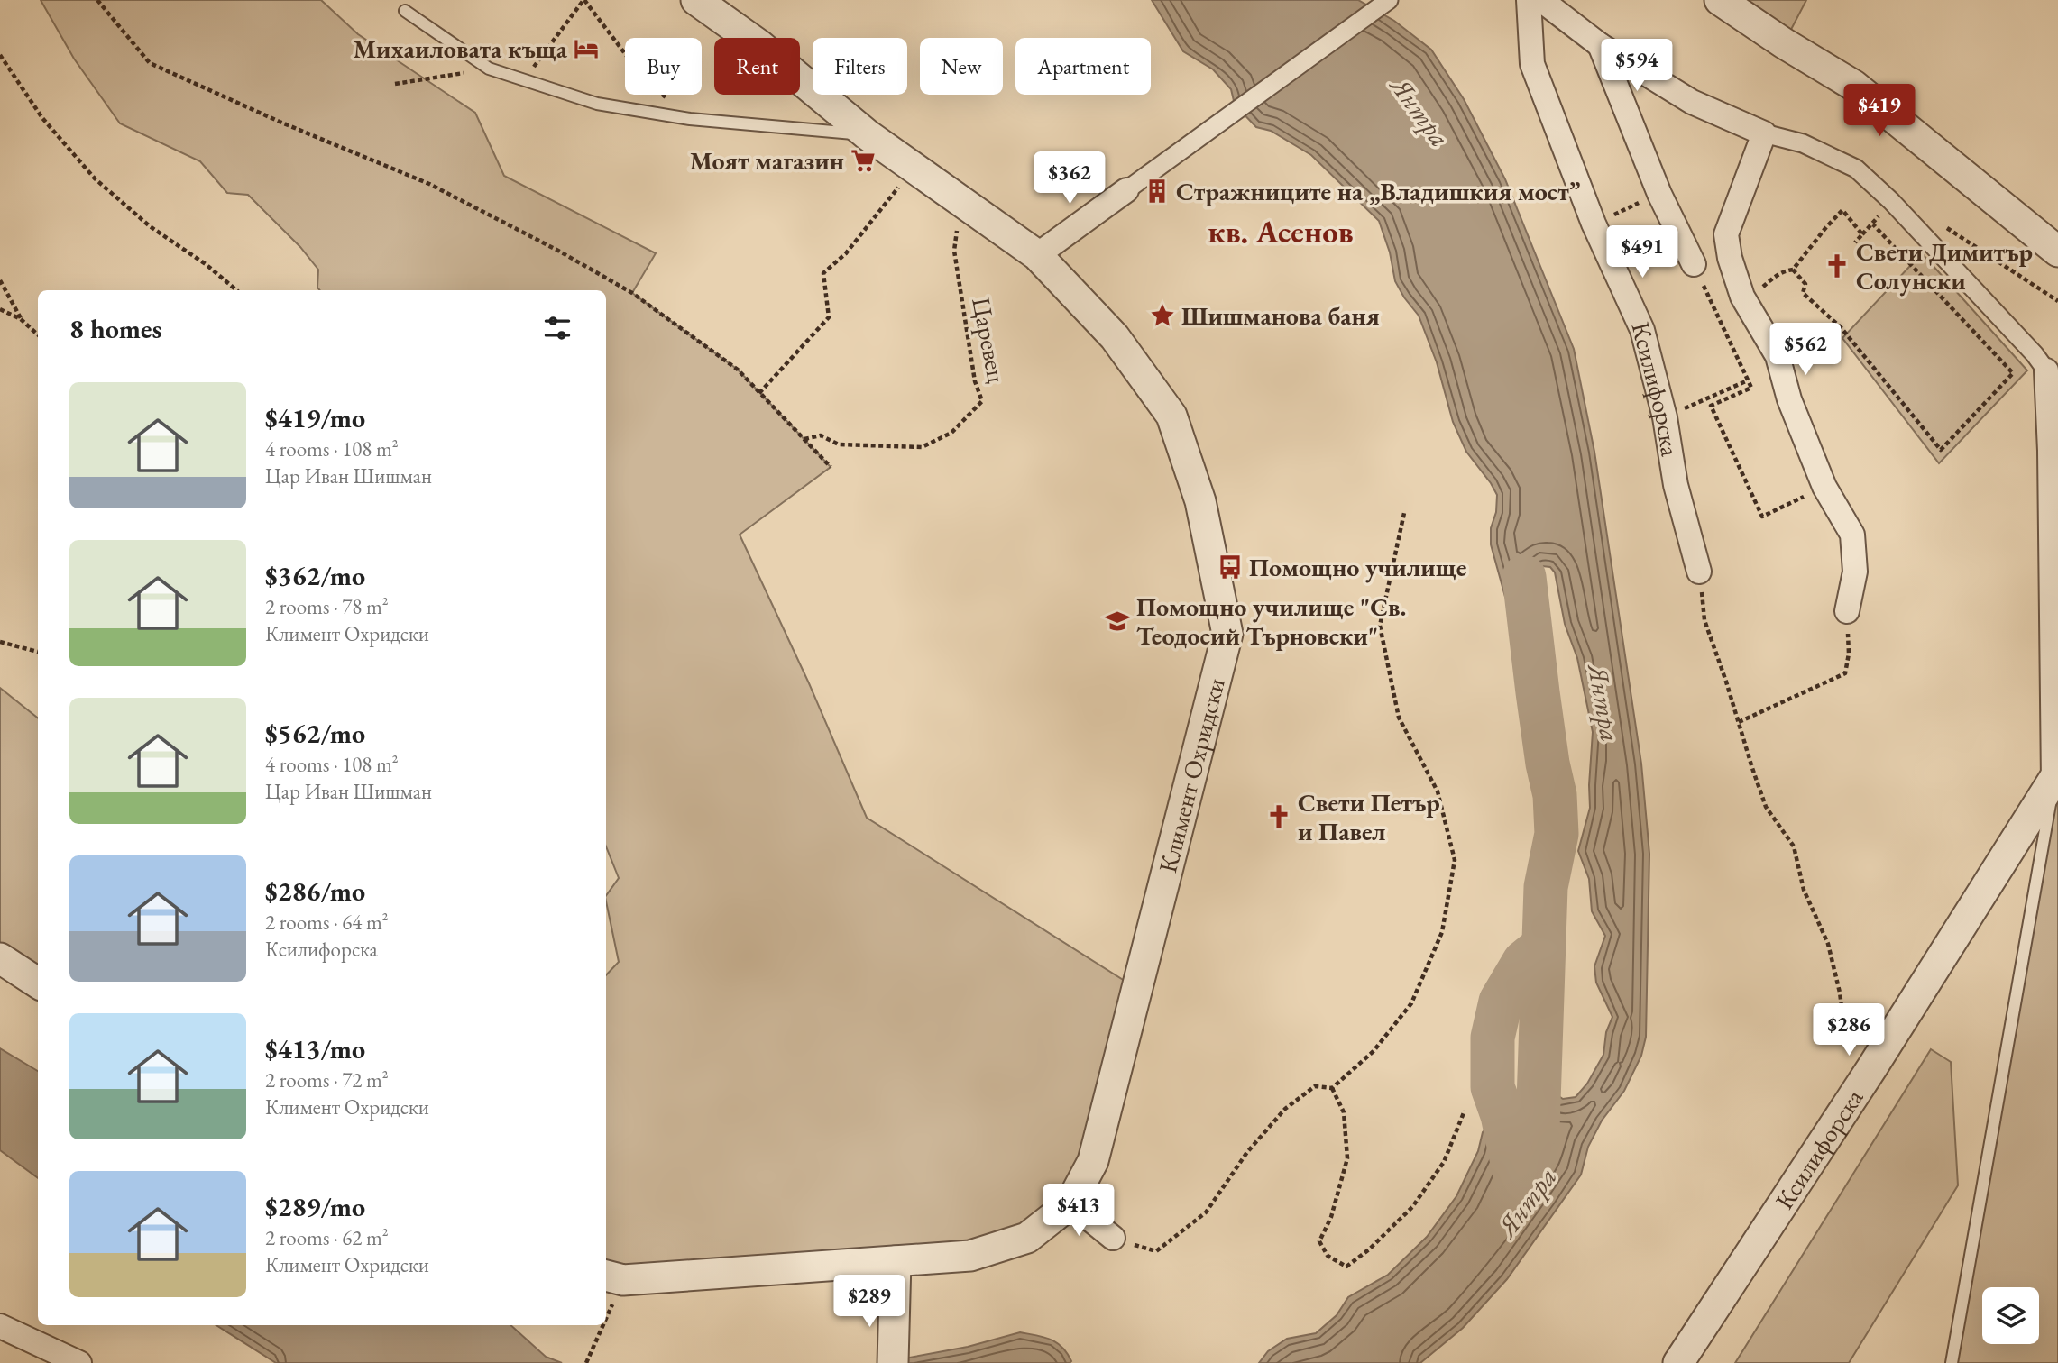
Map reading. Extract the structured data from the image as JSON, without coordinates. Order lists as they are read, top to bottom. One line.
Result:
{"streets":{"street":["Ксилифорска","Климент Охридски"],"path":["Царевец"]},"crossings":[["Царевец","Климент Охридски"]],"districts":["кв. Асенов"],"water":["Янтра"],"places":{"hotel":["Михаиловата къща"],"supermarket":["Моят магазин"],"building":["Стражниците на „Владишкия мост”"],"church":["Свети Димитър Солунски","Свети Петър и Павел"],"place":["Шишманова баня"],"bus stop":["Помощно училище"],"school or university":["Помощно училище \"Св. Теодосий Търновски\""]},"page":{"chip":["Buy","Rent","Filters","New","Apartment"],"price":["$594","$419","$362","$491","$562","$286","$413","$289"],"heading":"8 homes","list":[{"name":"$419/mo","note":"4 rooms · 108 m² · Цар Иван Шишман"},{"name":"$362/mo","note":"2 rooms · 78 m² · Климент Охридски"},{"name":"$562/mo","note":"4 rooms · 108 m² · Цар Иван Шишман"},{"name":"$286/mo","note":"2 rooms · 64 m² · Ксилифорска"},{"name":"$413/mo","note":"2 rooms · 72 m² · Климент Охридски"},{"name":"$289/mo","note":"2 rooms · 62 m² · Климент Охридски"}]}}
